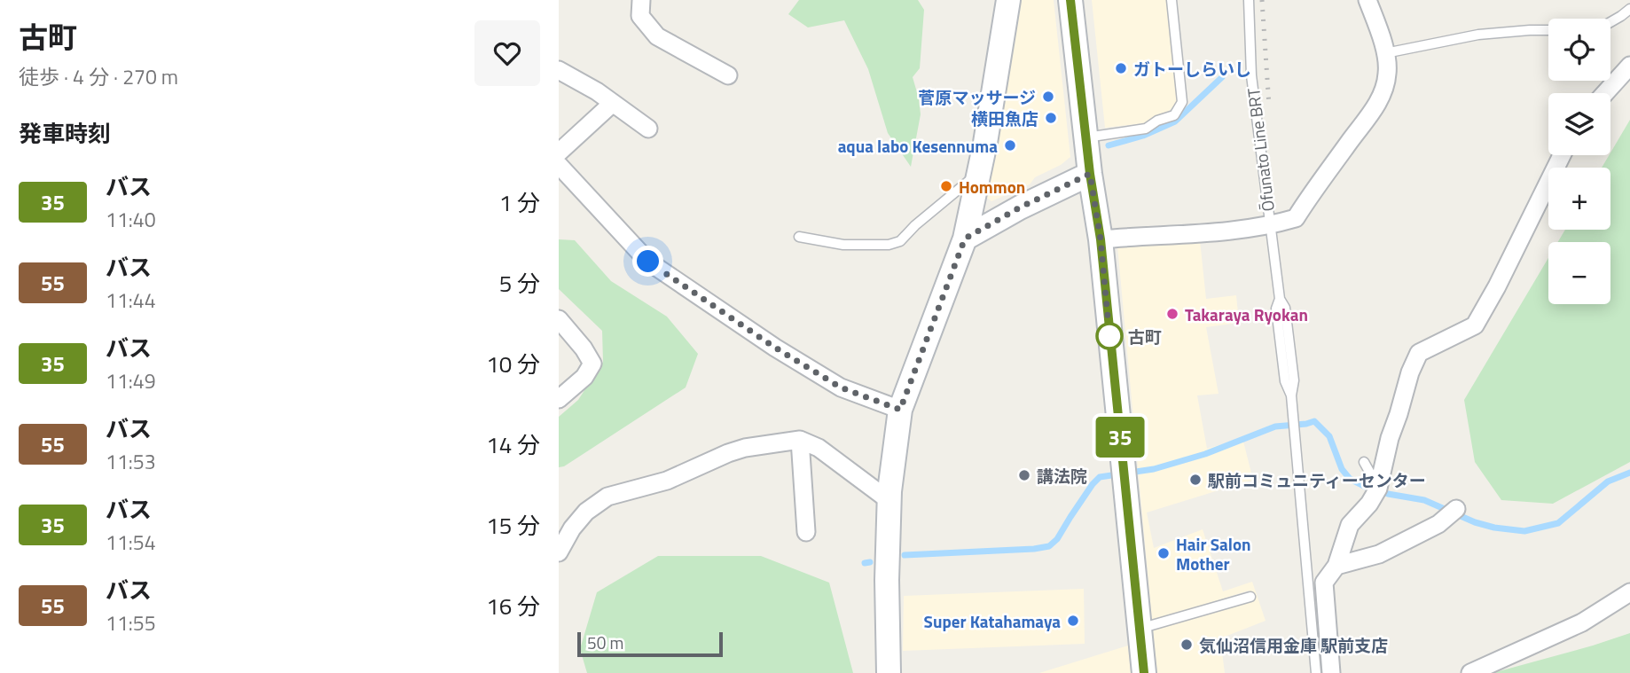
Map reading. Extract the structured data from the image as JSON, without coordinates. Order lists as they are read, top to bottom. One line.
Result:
{"streets":{"lane":["Ōfunato Line BRT"]},"places":["ガトーしらいし","菅原マッサージ","横田魚店","aqua labo Kesennuma","Hommon","Takaraya Ryokan","古町","講法院","駅前コミュニティーセンター","Hair Salon Mother","Super Katahamaya","気仙沼信用金庫 駅前支店"],"lines":["bus line 35"],"scale_bar":"50 m","page":{"heading":[["古町","徒歩 · 4 分 · 270 m"],"発車時刻"],"on_map":"35","map_buttons":["+","−"],"list":[{"mark":"35","name":"バス","note":"11:40","value":"1 分"},{"mark":"55","name":"バス","note":"11:44","value":"5 分"},{"mark":"35","name":"バス","note":"11:49","value":"10 分"},{"mark":"55","name":"バス","note":"11:53","value":"14 分"},{"mark":"35","name":"バス","note":"11:54","value":"15 分"},{"mark":"55","name":"バス","note":"11:55","value":"16 分"}],"scale":"50 m"}}
